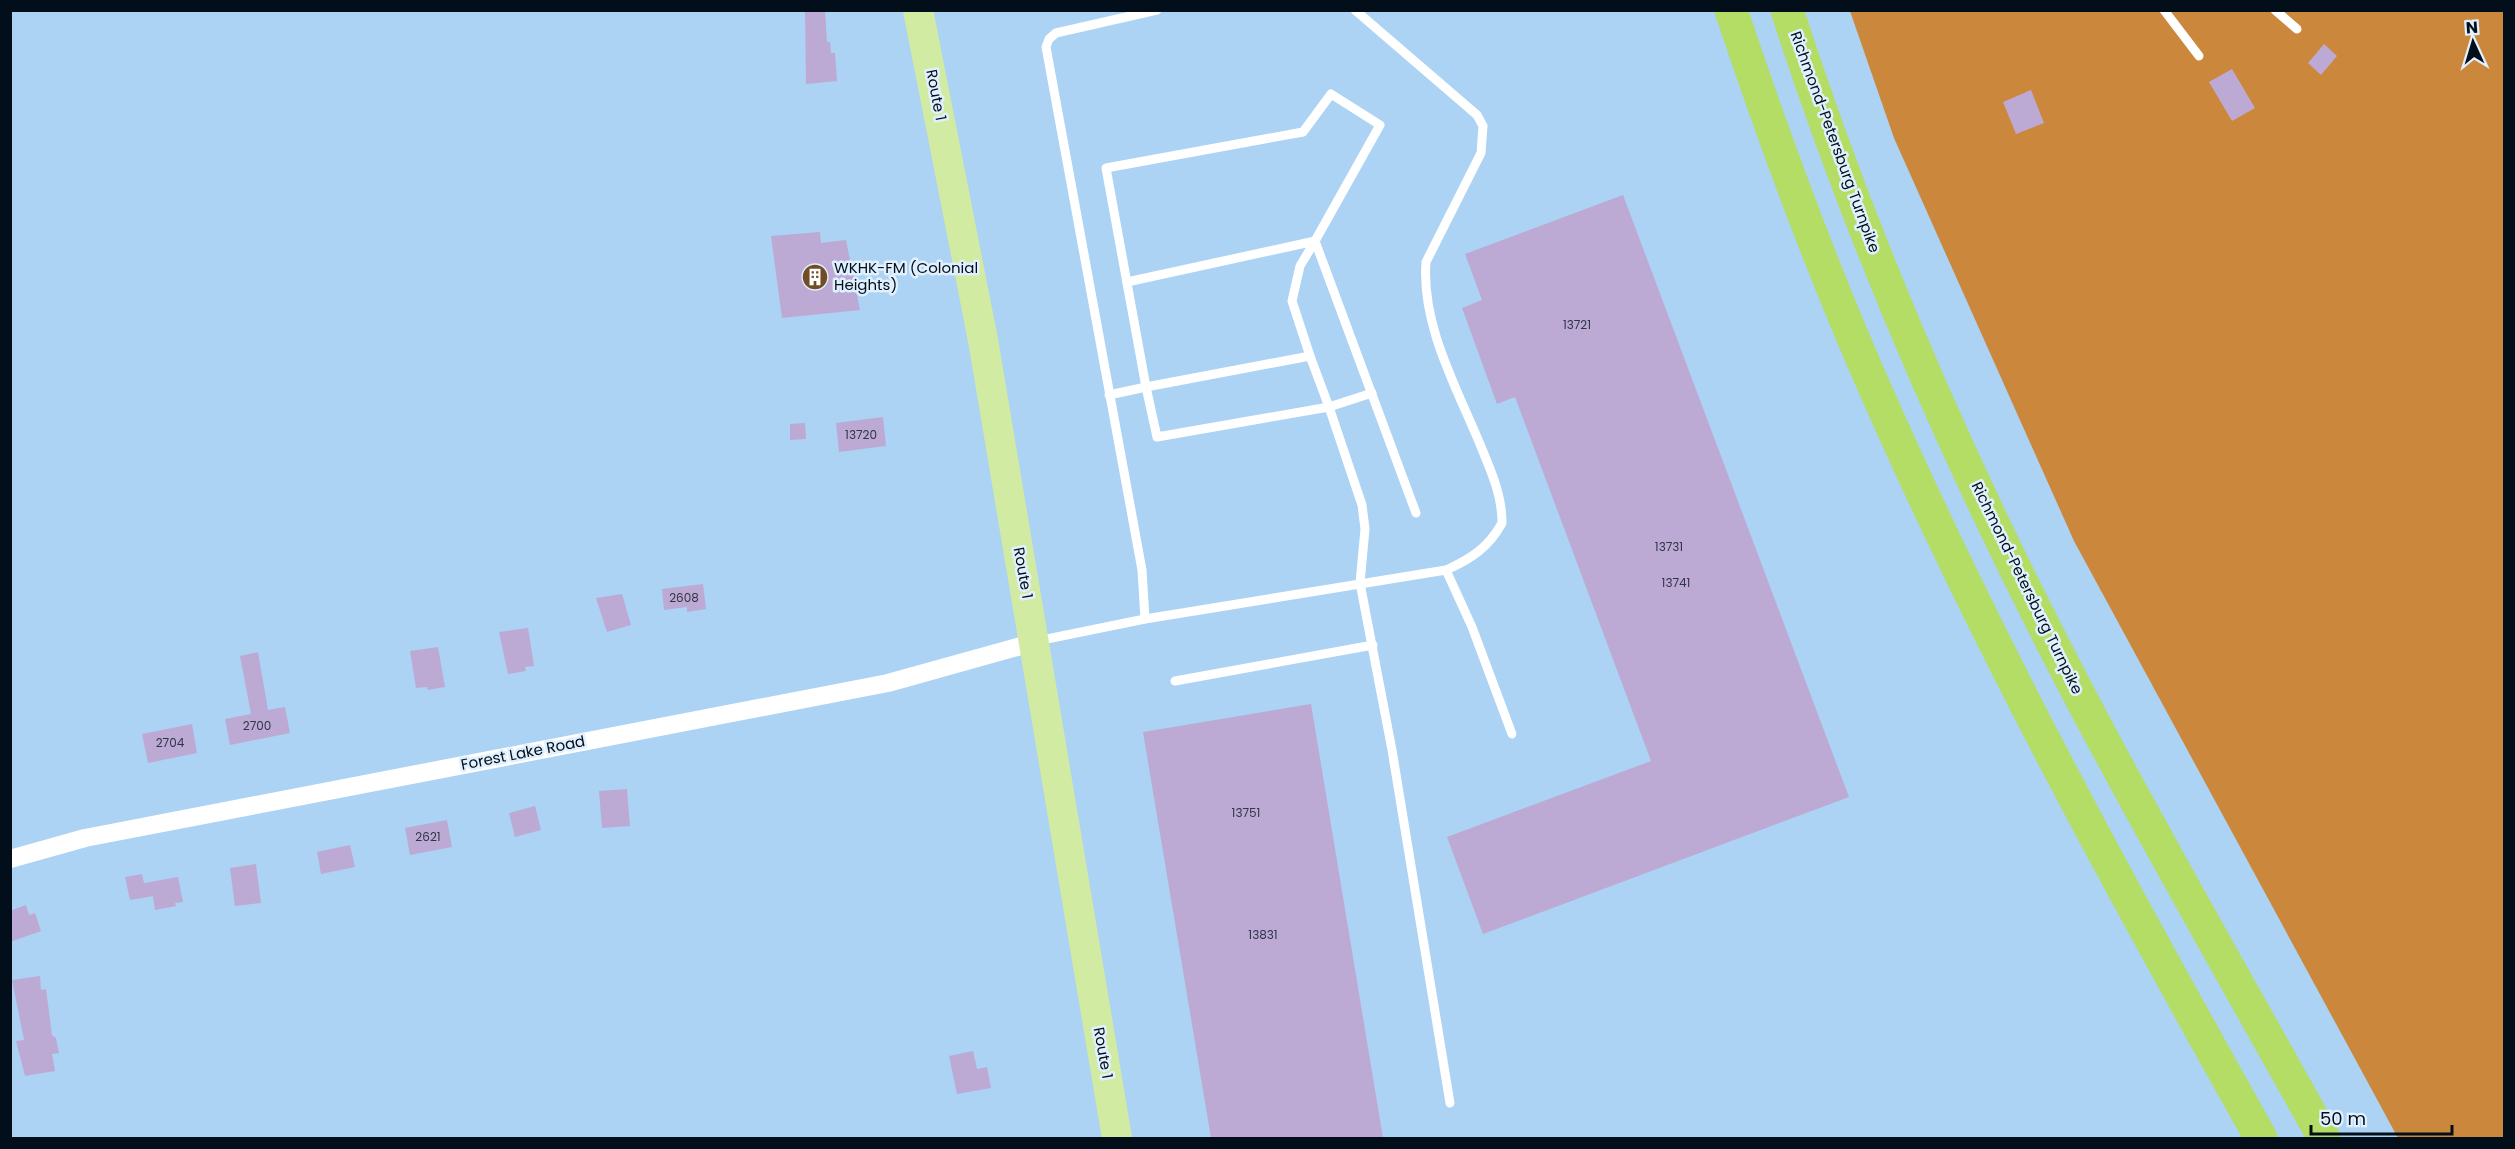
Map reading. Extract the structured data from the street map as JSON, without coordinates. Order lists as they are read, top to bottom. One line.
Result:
{"streets":{"highway":["Richmond-Petersburg Turnpike"],"main road":["Route 1"],"street":["Forest Lake Road"]},"crossings":[["Route 1","Forest Lake Road"]],"places":{"building":["WKHK-FM (Colonial Heights)"]},"house_numbers":["13721","13720","13731","13741","2608","2700","2704","13751","2621","13831"],"scale_bar":"50 m","north":"top"}
